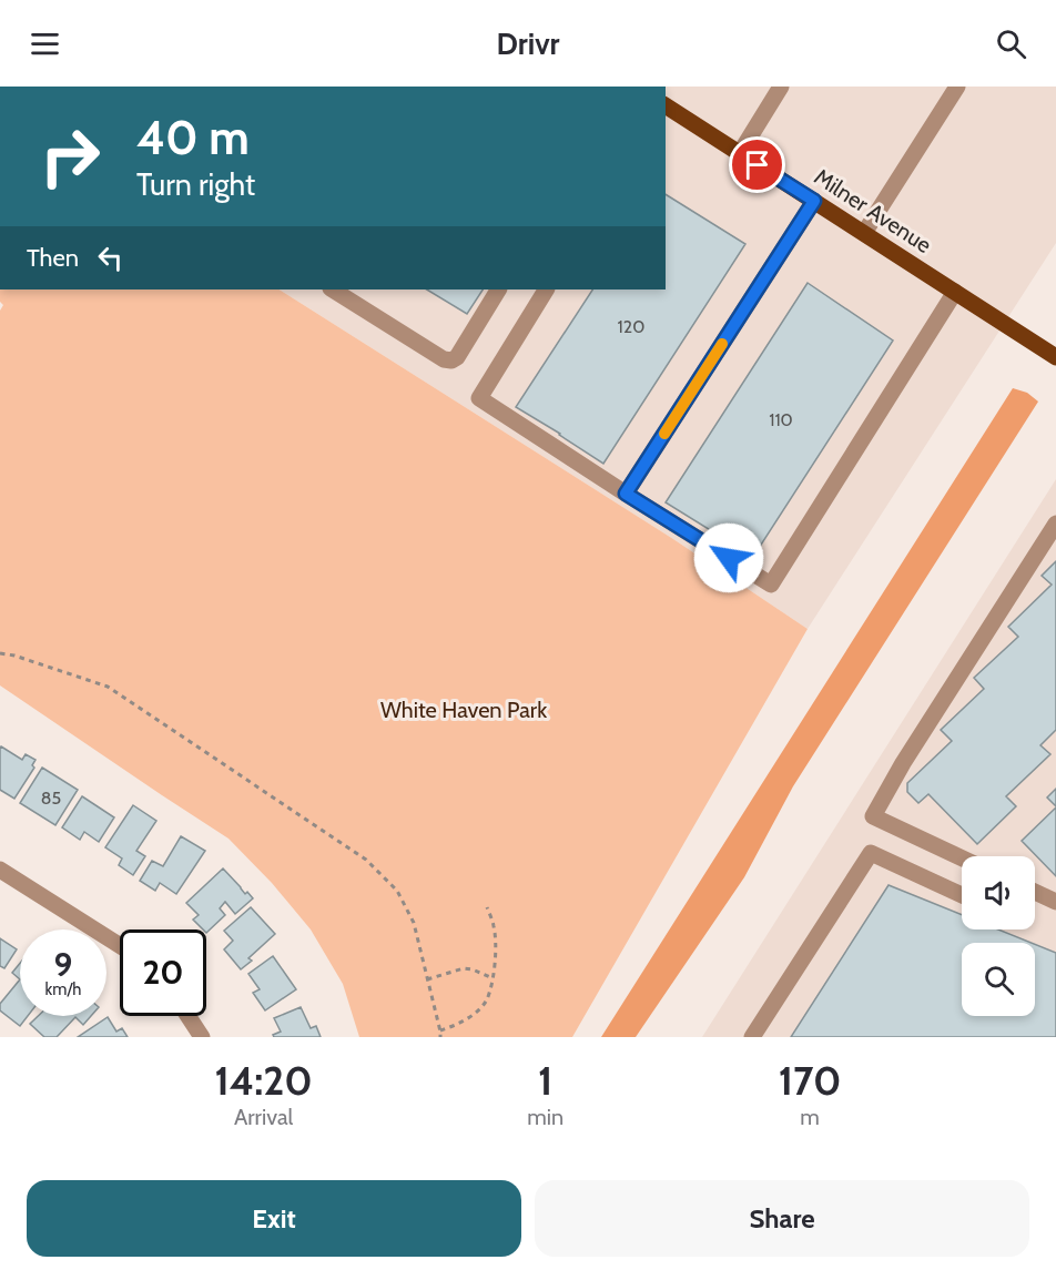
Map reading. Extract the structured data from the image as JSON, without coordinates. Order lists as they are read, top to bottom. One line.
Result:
{"streets":{"main road":["Milner Avenue"]},"parks":["White Haven Park"],"house_numbers":["120","110","85"],"page":{"header":"Drivr","turn":["40 m","Turn right"],"then":"Then","speed":"9 km/h","limit":"20","eta":["14:20","Arrival","1","min","170","m"],"buttons":["Exit","Share"]}}
